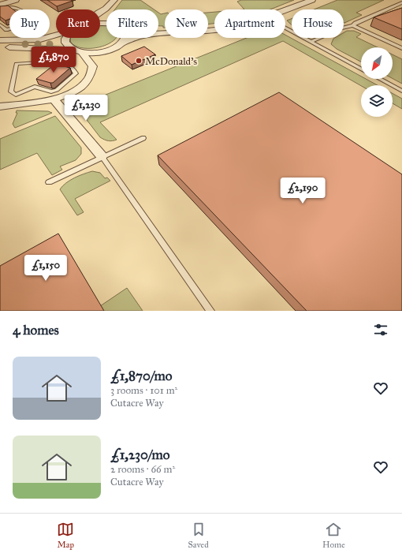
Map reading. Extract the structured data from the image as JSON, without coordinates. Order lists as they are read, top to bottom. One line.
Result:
{"places":["McDonald's"],"north":"bottom left","page":{"chip":["Buy","Rent","Filters","New","Apartment","House"],"price":["£1,870","£1,230","£2,190","£1,150"],"heading":"4 homes","list":[{"name":"£1,870/mo","note":"3 rooms · 101 m² · Cutacre Way"},{"name":"£1,230/mo","note":"2 rooms · 66 m² · Cutacre Way"}],"tabs":["Map","Saved","Home"]}}
